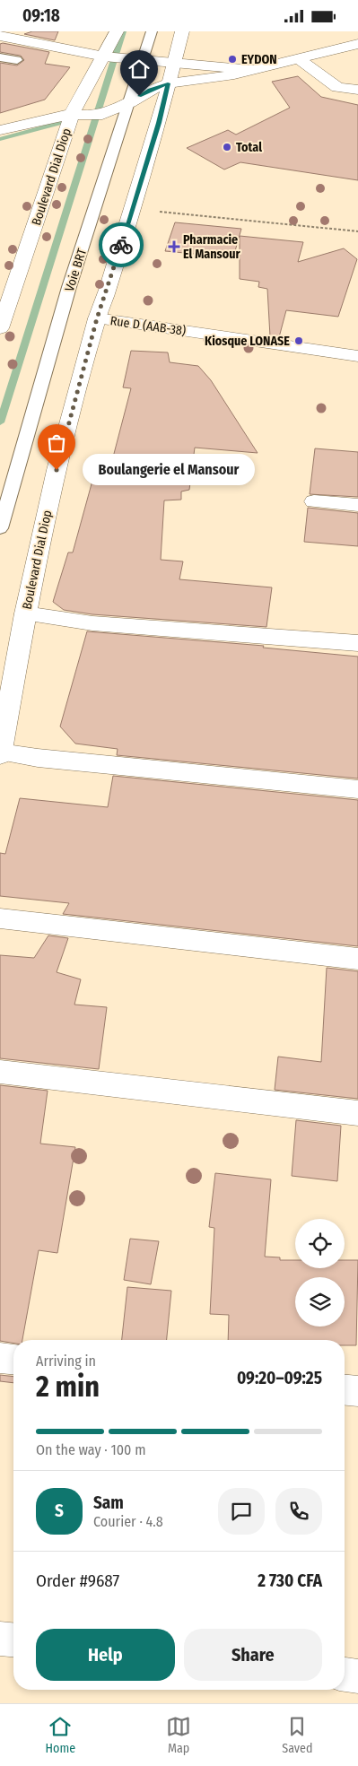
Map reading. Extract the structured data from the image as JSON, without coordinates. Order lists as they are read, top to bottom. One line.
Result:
{"streets":{"street":["Boulevard Dial Diop","Rue D (AAB-38)"],"lane":["Voie BRT"]},"crossings":[["Boulevard Dial Diop","Rue D (AAB-38)"]],"places":{"other":["EYDON","Total","Kiosque LONASE","Boulangerie el Mansour"],"health":["Pharmacie El Mansour"]},"page":{"status":"09:18","bubble":"Boulangerie el Mansour","heading":["2 min","Arriving in","09:20–09:25"],"panel":["Sam","Courier · 4.8","Order #9687","2 730 CFA"],"bar":"On the way · 100 m","round":"S","buttons":["Help","Share"],"tabs":["Home","Map","Saved"]}}
